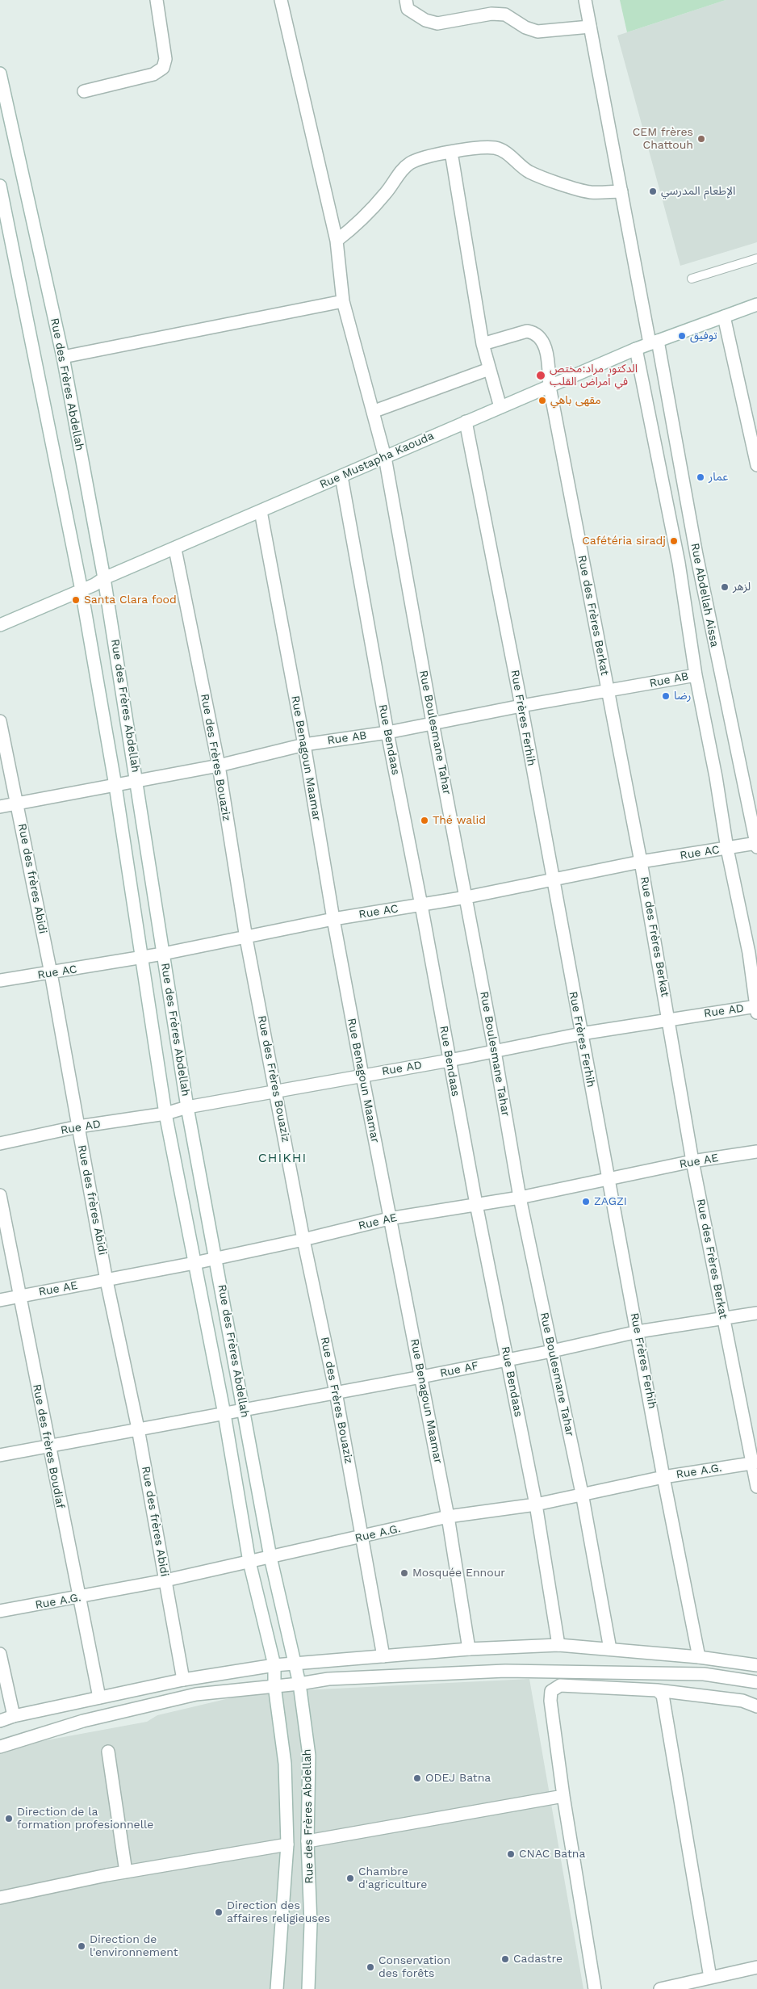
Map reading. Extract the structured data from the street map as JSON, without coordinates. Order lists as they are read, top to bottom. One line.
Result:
{"streets":{"street":["Rue des Frères Abdellah","Rue Mustapha Kaouda","Rue Abdellah Aissa","Rue des Frères Berkat","Rue AB","Rue Frères Ferhih","Rue Boulesmane Tahar","Rue Bendaas","Rue des Frères Bouaziz","Rue Benagoun Maamar","Rue AC","Rue des frères Abidi","Rue AD","Rue AE","Rue AF","Rue des frères Boudiaf","Rue A.G."]},"crossings":[["Rue des Frères Abdellah","Rue Mustapha Kaouda"],["Rue des Frères Abdellah","Rue AB"],["Rue des Frères Abdellah","Rue AC"],["Rue des Frères Abdellah","Rue AD"],["Rue des Frères Abdellah","Rue AE"],["Rue des Frères Abdellah","Rue AF"],["Rue des Frères Abdellah","Rue A.G."],["Rue Mustapha Kaouda","Rue Abdellah Aissa"],["Rue Mustapha Kaouda","Rue des Frères Berkat"],["Rue Mustapha Kaouda","Rue Frères Ferhih"],["Rue Mustapha Kaouda","Rue Boulesmane Tahar"],["Rue Mustapha Kaouda","Rue Bendaas"],["Rue Mustapha Kaouda","Rue des Frères Bouaziz"],["Rue Mustapha Kaouda","Rue Benagoun Maamar"],["Rue Abdellah Aissa","Rue AC"],["Rue des Frères Berkat","Rue AB"],["Rue des Frères Berkat","Rue AC"],["Rue des Frères Berkat","Rue AD"],["Rue des Frères Berkat","Rue AE"],["Rue des Frères Berkat","Rue AF"],["Rue des Frères Berkat","Rue A.G."],["Rue AB","Rue Frères Ferhih"],["Rue AB","Rue Boulesmane Tahar"],["Rue AB","Rue Bendaas"],["Rue AB","Rue des Frères Bouaziz"],["Rue AB","Rue Benagoun Maamar"],["Rue AB","Rue des frères Abidi"],["Rue Frères Ferhih","Rue AC"],["Rue Frères Ferhih","Rue AD"],["Rue Frères Ferhih","Rue AE"],["Rue Frères Ferhih","Rue AF"],["Rue Frères Ferhih","Rue A.G."],["Rue Boulesmane Tahar","Rue AC"],["Rue Boulesmane Tahar","Rue AD"],["Rue Boulesmane Tahar","Rue AE"],["Rue Boulesmane Tahar","Rue AF"],["Rue Boulesmane Tahar","Rue A.G."],["Rue Bendaas","Rue AC"],["Rue Bendaas","Rue AD"],["Rue Bendaas","Rue AE"],["Rue Bendaas","Rue AF"],["Rue Bendaas","Rue A.G."],["Rue des Frères Bouaziz","Rue AC"],["Rue des Frères Bouaziz","Rue AD"],["Rue des Frères Bouaziz","Rue AE"],["Rue des Frères Bouaziz","Rue AF"],["Rue des Frères Bouaziz","Rue A.G."],["Rue Benagoun Maamar","Rue AC"],["Rue Benagoun Maamar","Rue AD"],["Rue Benagoun Maamar","Rue AE"],["Rue Benagoun Maamar","Rue AF"],["Rue Benagoun Maamar","Rue A.G."],["Rue AC","Rue des frères Abidi"],["Rue des frères Abidi","Rue AD"],["Rue des frères Abidi","Rue AE"],["Rue des frères Abidi","Rue AF"],["Rue des frères Abidi","Rue A.G."],["Rue AE","Rue des frères Boudiaf"],["Rue AF","Rue des frères Boudiaf"],["Rue des frères Boudiaf","Rue A.G."]],"districts":["CHIKHI"],"places":["CEM frères Chattouh","الإطعام المدرسي","توفيق","الدكتور مراد:مختص في أمراض القلب","مقهى باهي","عمار","Cafétéria siradj","لزهر","Santa Clara food","رضا","Thé walid","ZAGZI","Mosquée Ennour","ODEJ Batna","Direction de la formation profesionnelle","CNAC Batna","Chambre d'agriculture","Direction des affaires religieuses","Direction de l'environnement","Cadastre","Conservation des forêts"]}
